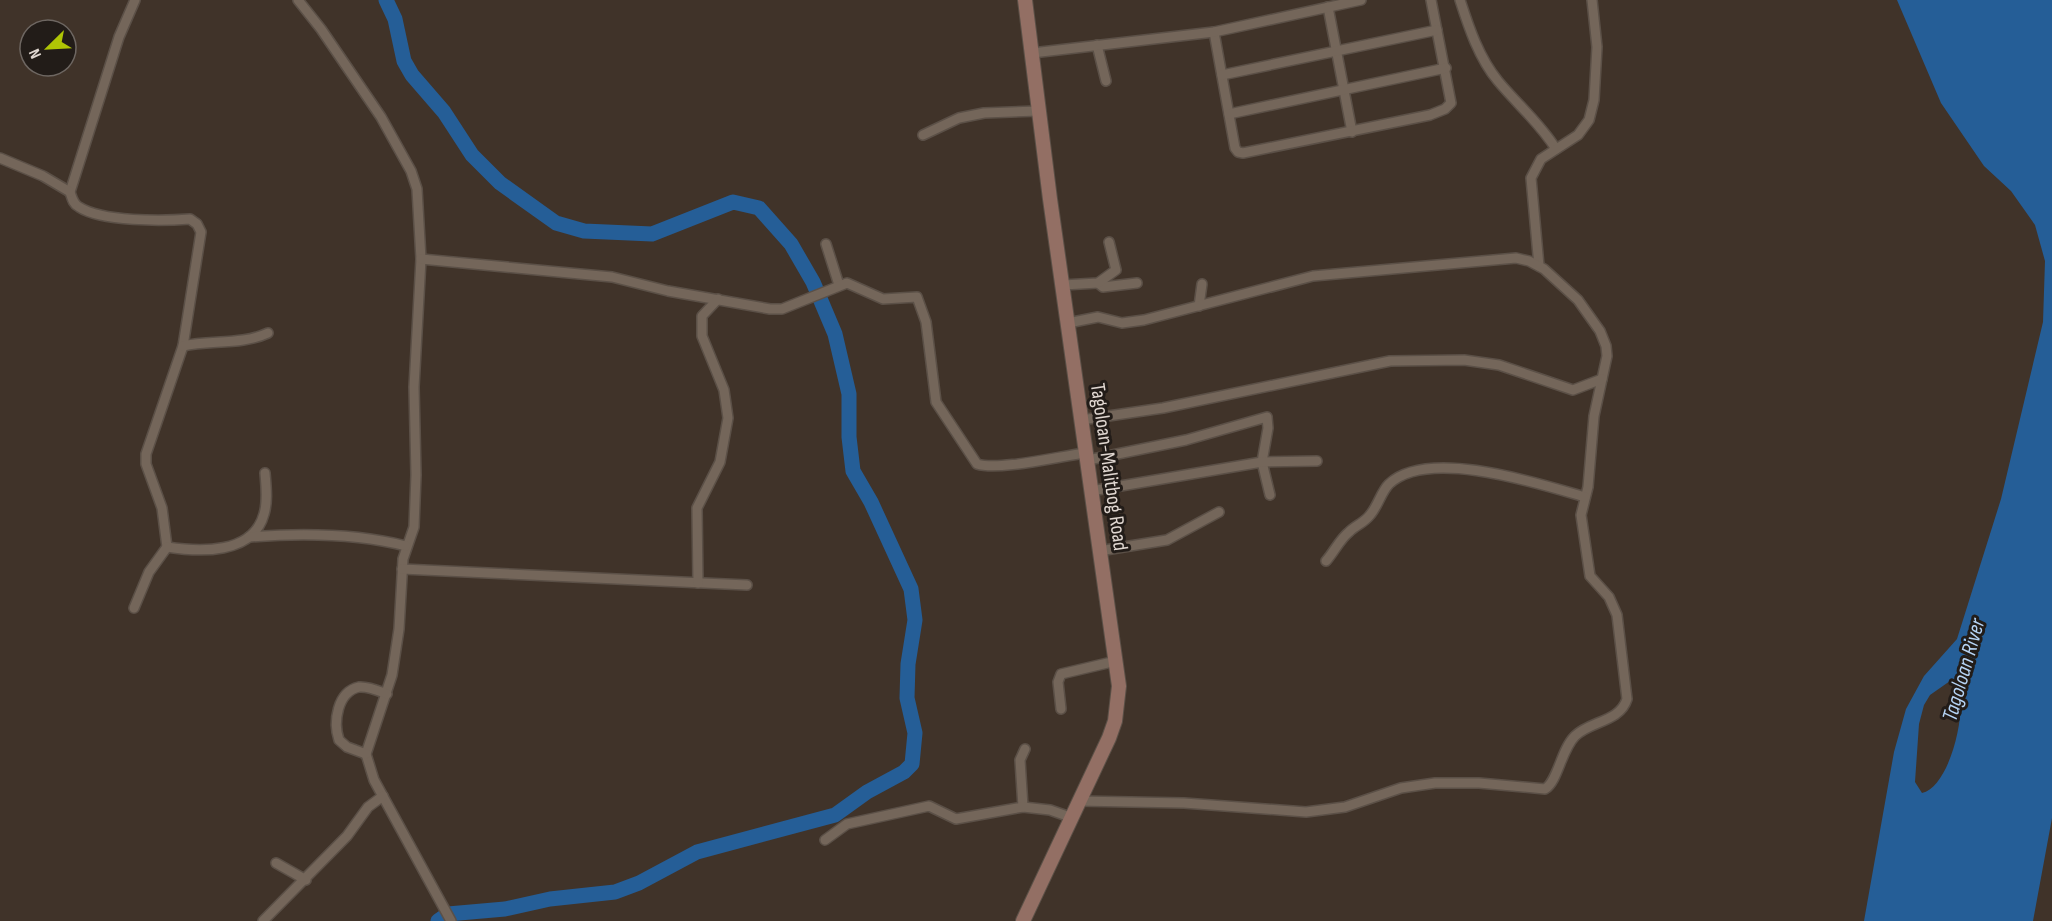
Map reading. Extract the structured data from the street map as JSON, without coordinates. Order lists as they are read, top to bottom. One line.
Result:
{"streets":{"main road":["Tagoloan-Malitbog Road"]},"water":["Tagoloan River"],"north":"bottom left"}
